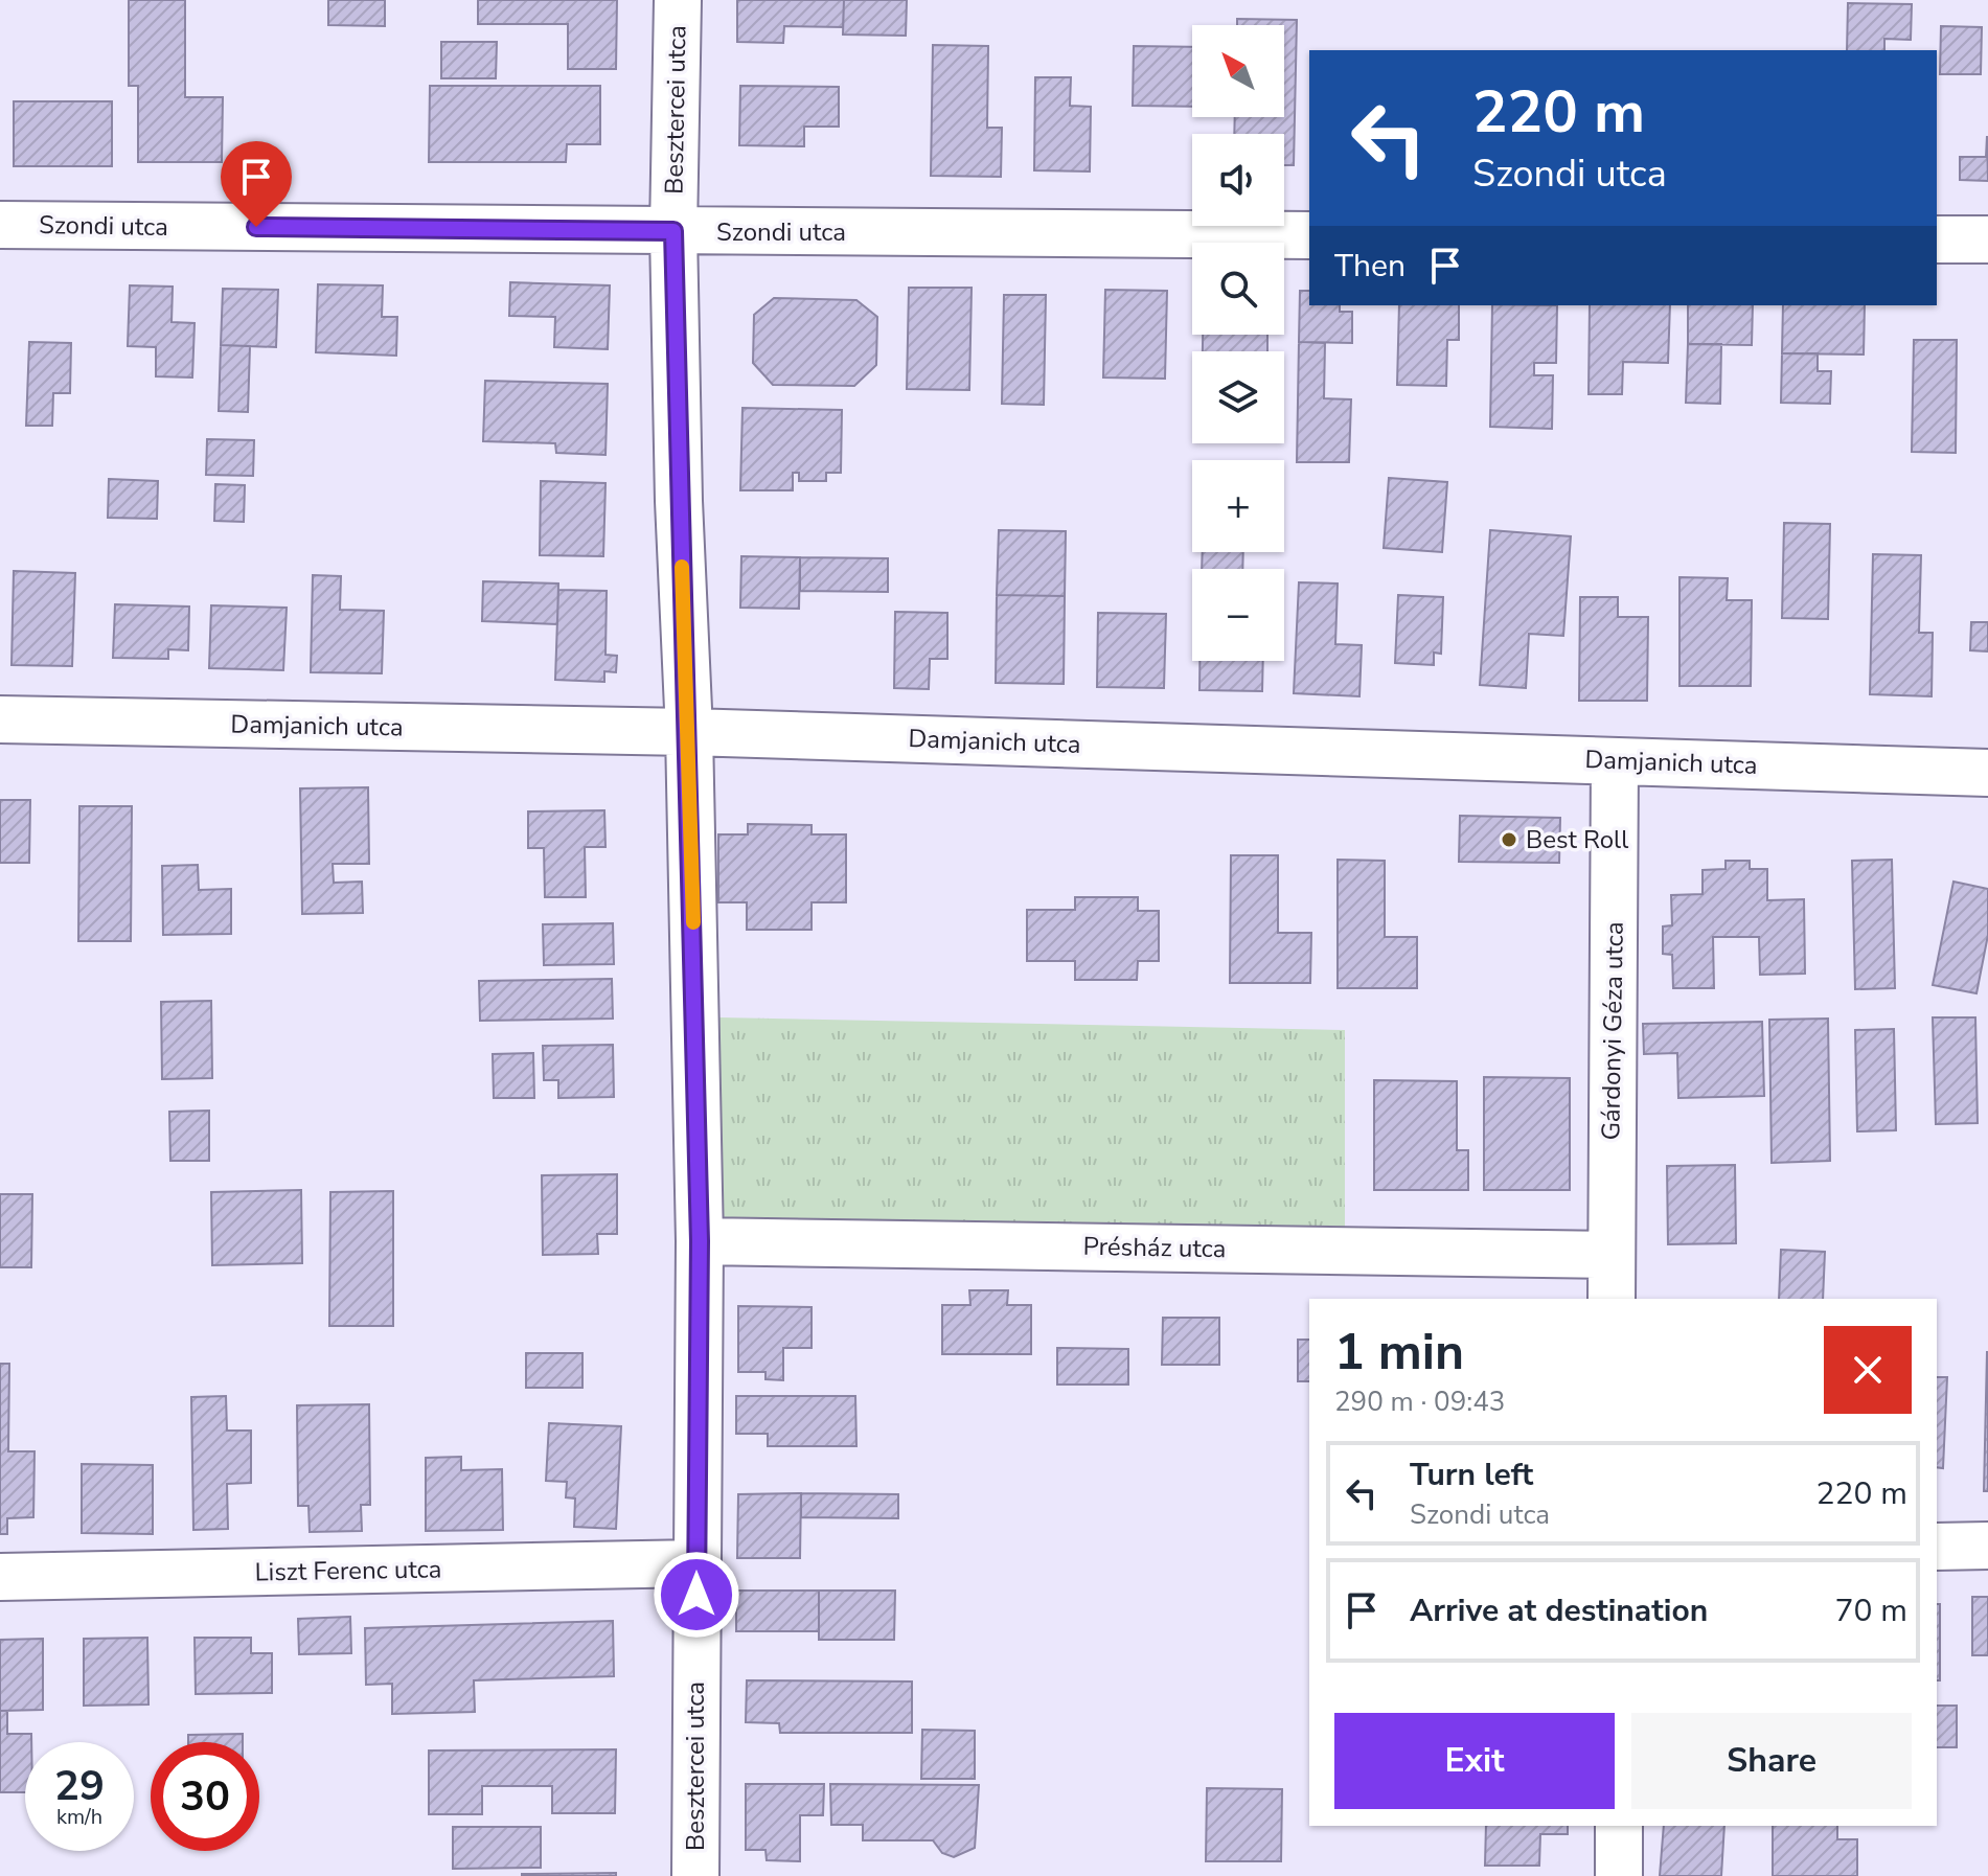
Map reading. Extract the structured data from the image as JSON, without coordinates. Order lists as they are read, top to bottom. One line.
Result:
{"streets":{"street":["Besztercei utca","Szondi utca","Damjanich utca","Gárdonyi Géza utca","Présház utca","Liszt Ferenc utca"]},"crossings":[["Besztercei utca","Szondi utca"],["Besztercei utca","Damjanich utca"],["Besztercei utca","Présház utca"],["Besztercei utca","Liszt Ferenc utca"],["Damjanich utca","Gárdonyi Géza utca"],["Gárdonyi Géza utca","Présház utca"]],"places":["Best Roll"],"north":"top left","page":{"map_buttons":["+","−"],"turn":["220 m","Szondi utca"],"then":"Then","heading":["1 min","290 m · 09:43"],"list":[{"name":"Turn left","note":"Szondi utca","value":"220 m"},{"name":"Arrive at destination","value":"70 m"}],"buttons":["Exit","Share"],"speed":"29 km/h","limit":"30"}}
